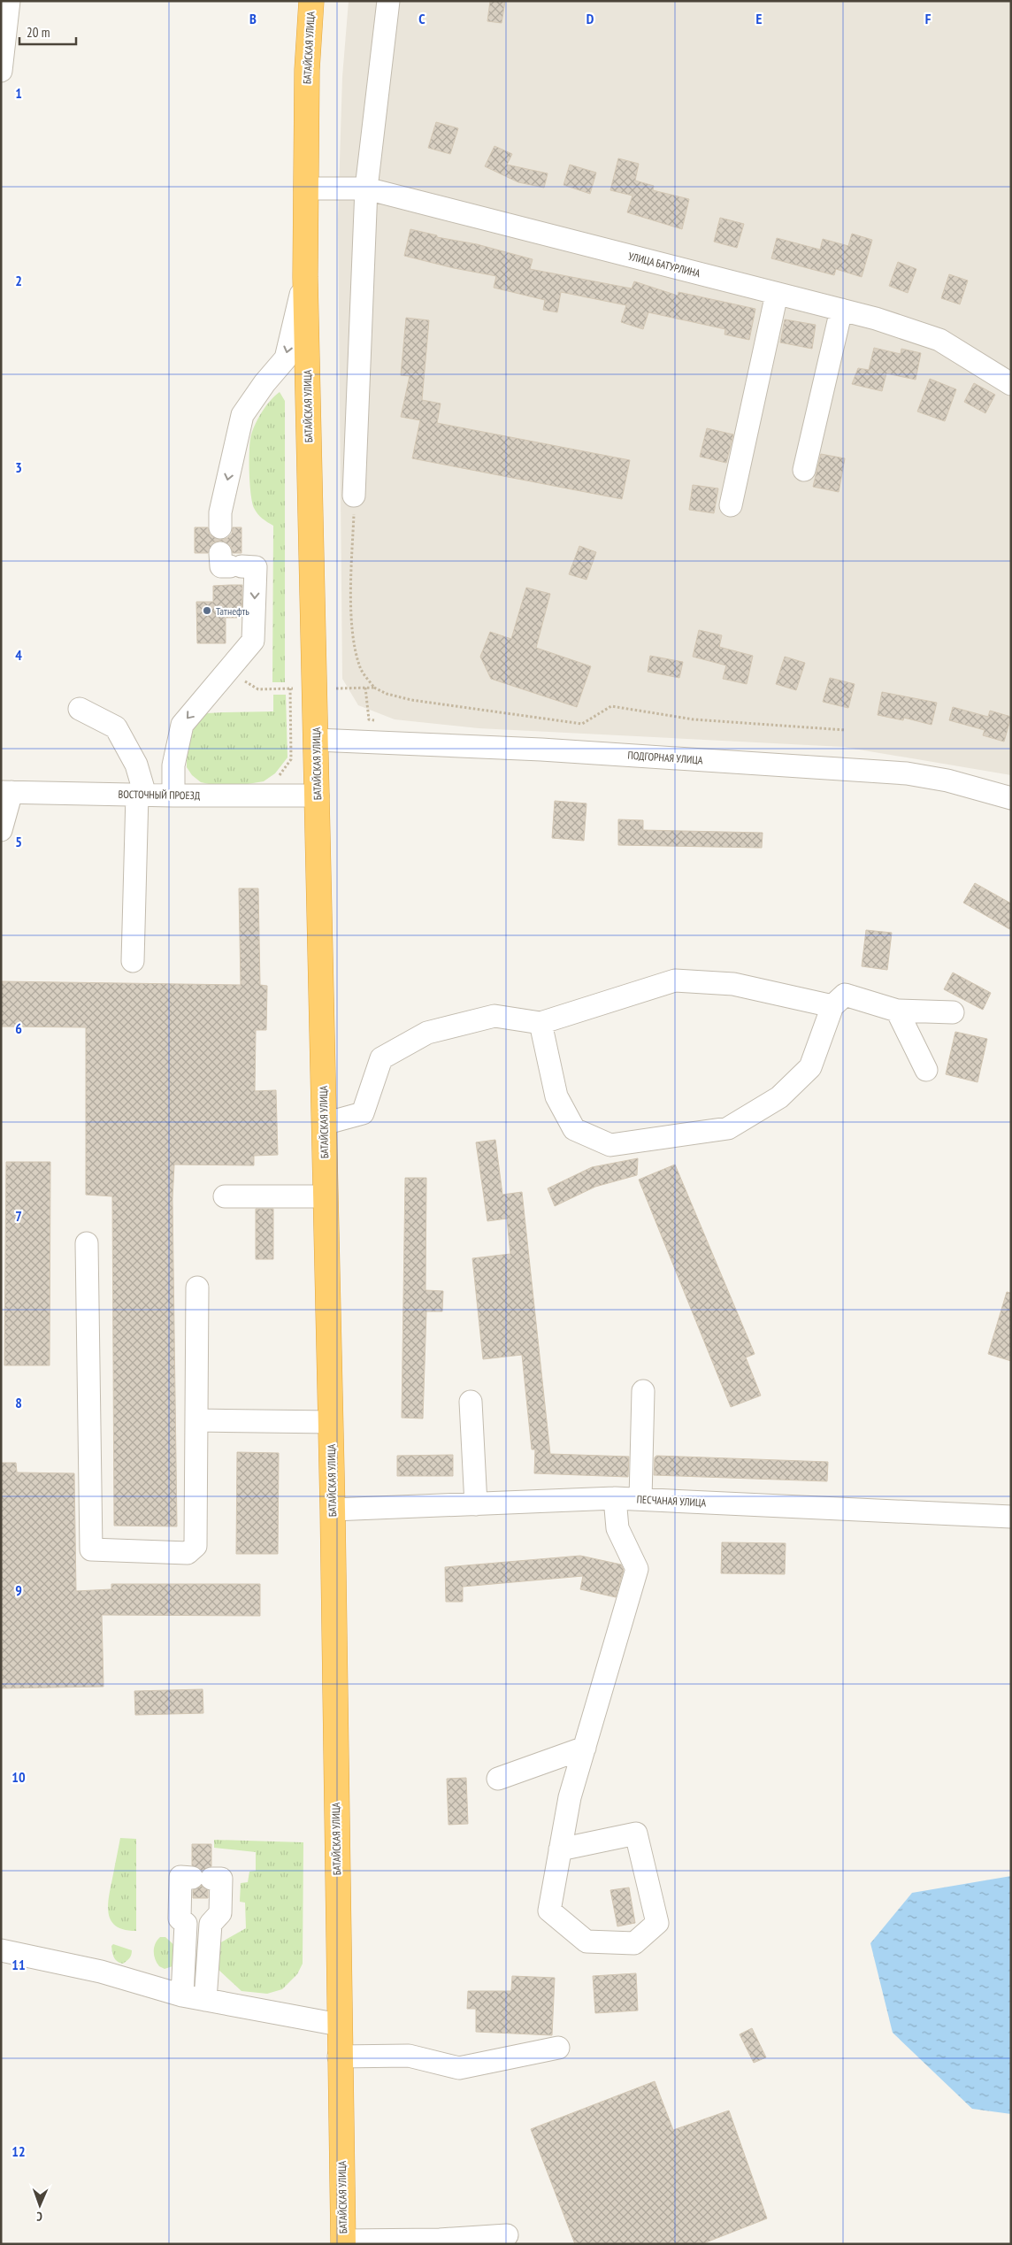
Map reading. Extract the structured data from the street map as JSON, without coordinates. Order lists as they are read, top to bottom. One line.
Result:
{"streets":{"highway":["БАТАЙСКАЯ УЛИЦА"],"street":["УЛИЦА БАТУРЛИНА","ПОДГОРНАЯ УЛИЦА","ВОСТОЧНЫЙ ПРОЕЗД","ПЕСЧАНАЯ УЛИЦА"]},"crossings":[["БАТАЙСКАЯ УЛИЦА","УЛИЦА БАТУРЛИНА"],["БАТАЙСКАЯ УЛИЦА","ПОДГОРНАЯ УЛИЦА"],["БАТАЙСКАЯ УЛИЦА","ВОСТОЧНЫЙ ПРОЕЗД"],["БАТАЙСКАЯ УЛИЦА","ПЕСЧАНАЯ УЛИЦА"]],"places":["Татнефть"],"scale_bar":"20 m","north":"bottom","grid":{"columns":["B","C","D","E","F"],"rows":["1","2","3","4","5","6","7","8","9","10","11","12"]}}
